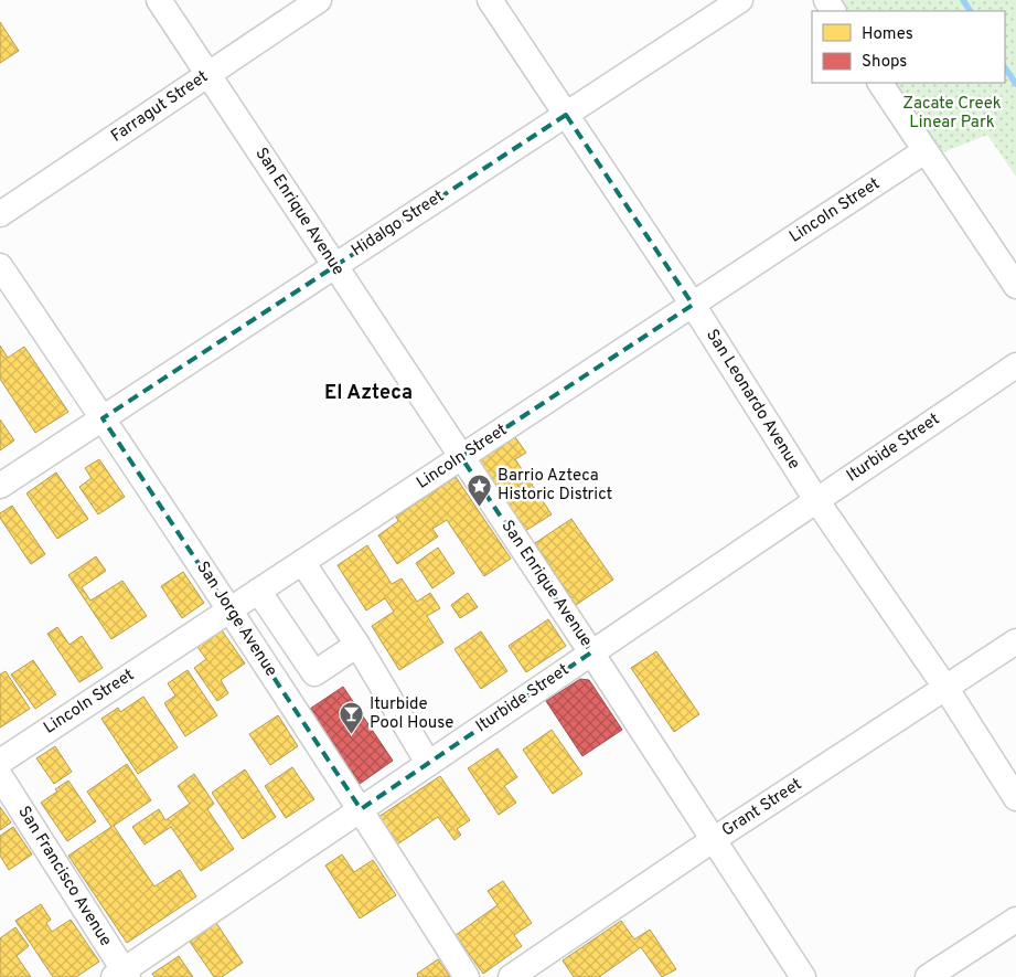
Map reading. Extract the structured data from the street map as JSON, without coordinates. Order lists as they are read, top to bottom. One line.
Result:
{"streets":{"street":["Farragut Street","Lincoln Street","San Enrique Avenue","Hidalgo Street","San Leonardo Avenue","Iturbide Street","San Jorge Avenue","Grant Street","San Francisco Avenue"]},"crossings":[["Farragut Street","San Enrique Avenue"],["Lincoln Street","San Enrique Avenue"],["Lincoln Street","San Leonardo Avenue"],["Lincoln Street","San Jorge Avenue"],["San Enrique Avenue","Hidalgo Street"],["San Enrique Avenue","Iturbide Street"],["San Enrique Avenue","Grant Street"],["Hidalgo Street","San Leonardo Avenue"],["Hidalgo Street","San Jorge Avenue"],["San Leonardo Avenue","Iturbide Street"],["San Leonardo Avenue","Grant Street"],["Iturbide Street","San Jorge Avenue"],["Iturbide Street","San Francisco Avenue"]],"districts":["El Azteca"],"parks":["Zacate Creek Linear Park"],"places":{"place":["Barrio Azteca Historic District"],"bar":["Iturbide Pool House"]},"legend":["Homes","Shops"]}
